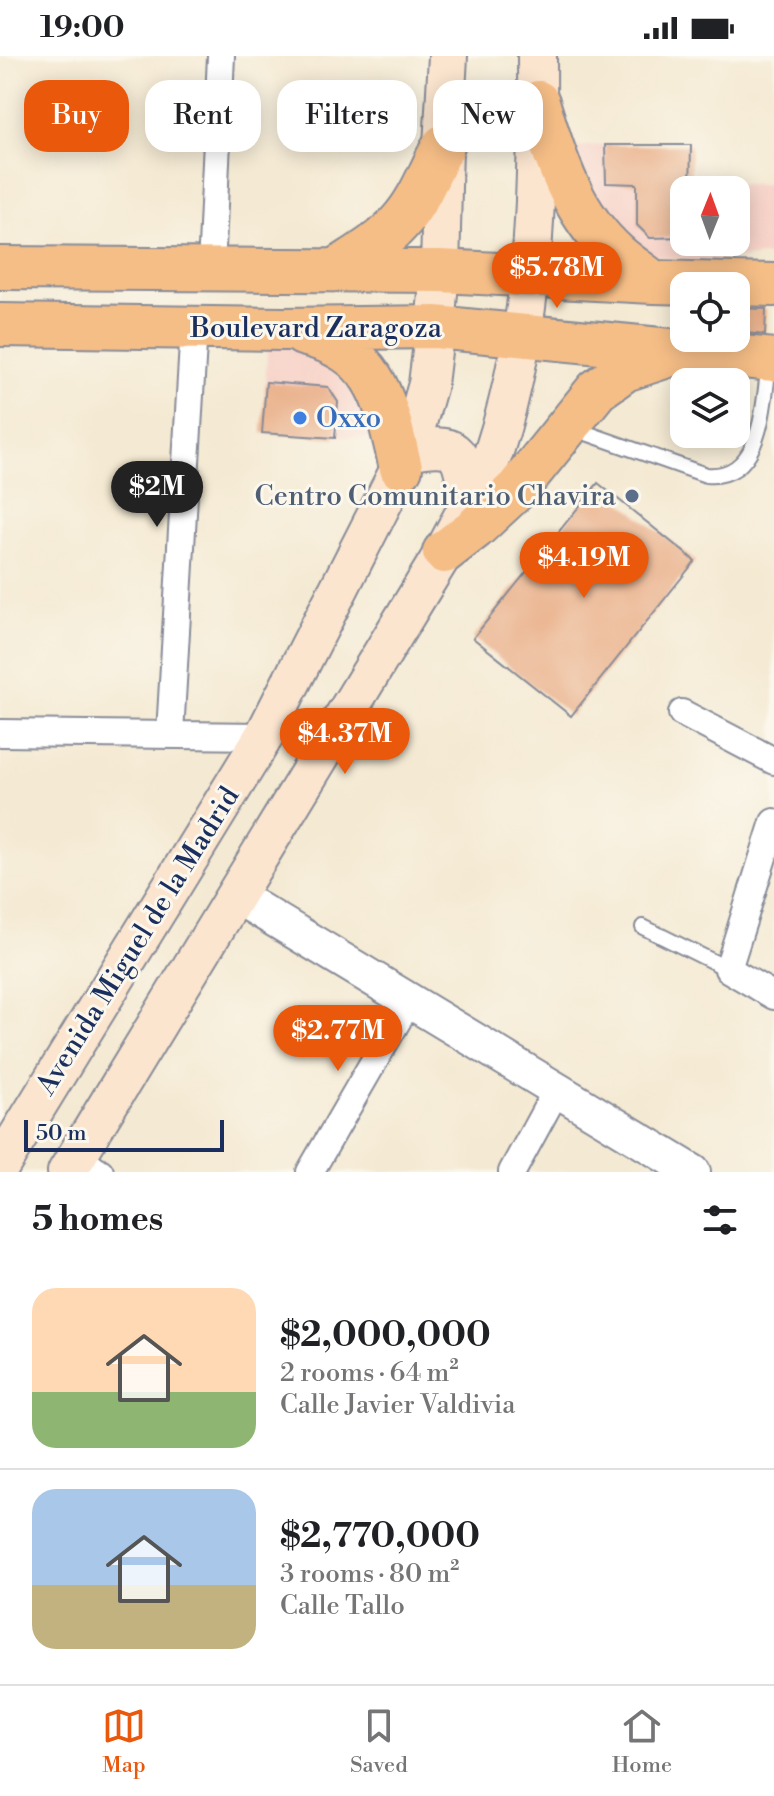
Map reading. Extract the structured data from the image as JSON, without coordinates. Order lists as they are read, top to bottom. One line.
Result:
{"streets":{"main road":["Boulevard Zaragoza","Avenida Miguel de la Madrid"]},"crossings":[["Boulevard Zaragoza","Avenida Miguel de la Madrid"]],"places":["Oxxo","Centro Comunitario Chavira"],"scale_bar":"50 m","north":"top","page":{"status":"19:00","chip":["Buy","Rent","Filters","New"],"price":["$5.78M","$2M","$4.19M","$4.37M","$2.77M"],"scale":"50 m","heading":"5 homes","list":[{"name":"$2,000,000","note":"2 rooms · 64 m² · Calle Javier Valdivia"},{"name":"$2,770,000","note":"3 rooms · 80 m² · Calle Tallo"}],"tabs":["Map","Saved","Home"]}}
